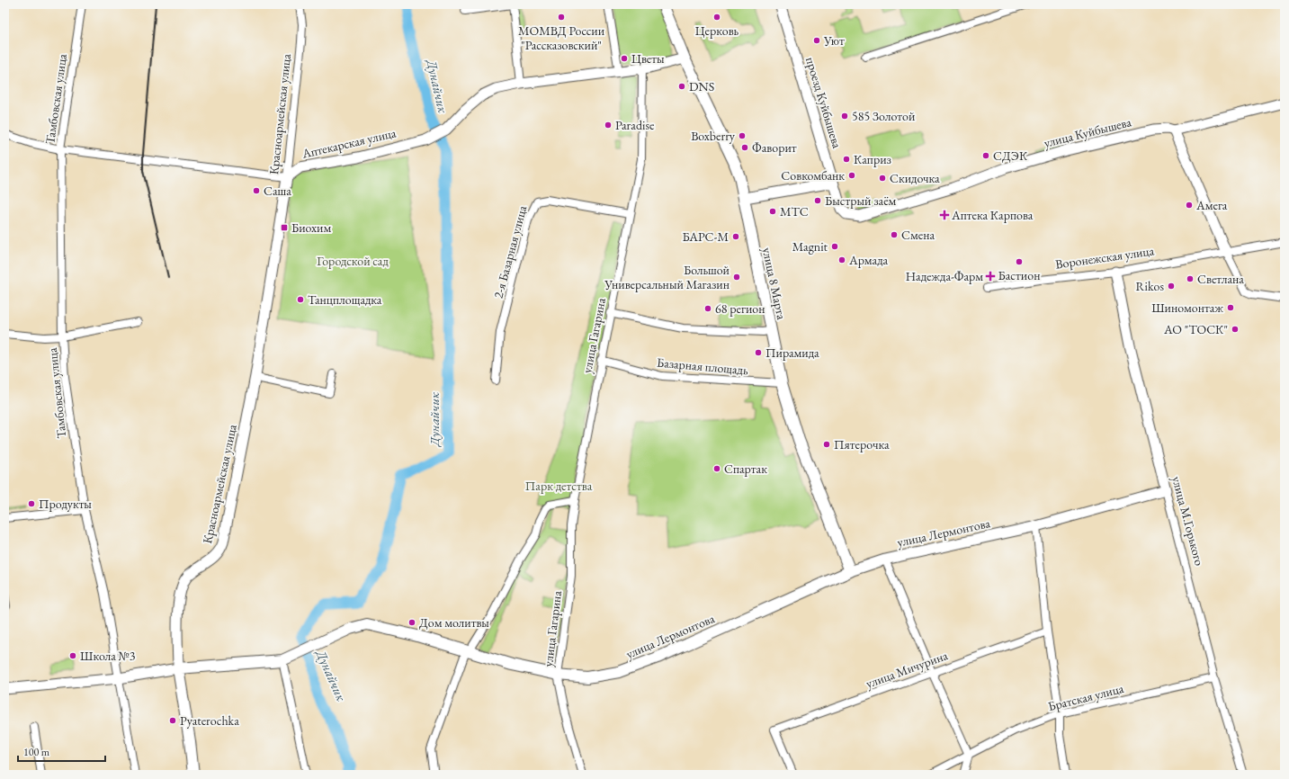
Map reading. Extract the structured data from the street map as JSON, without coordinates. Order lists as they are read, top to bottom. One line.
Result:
{"streets":{"main road":["Красноармейская улица","улица 8 Марта","улица Лермонтова"],"street":["Тамбовская улица","проезд Куйбышева","улица Куйбышева","Аптекарская улица","2-я Базарная улица","Воронежская улица","улица Гагарина","Базарная площадь","улица М.Горького","улица Мичурина","Братская улица"]},"crossings":[["проезд Куйбышева","улица Куйбышева"],["Красноармейская улица","Аптекарская улица"],["Красноармейская улица","улица Лермонтова"],["Аптекарская улица","улица 8 Марта"],["Аптекарская улица","улица Гагарина"],["2-я Базарная улица","улица Гагарина"],["Воронежская улица","улица М.Горького"],["улица 8 Марта","Базарная площадь"],["улица 8 Марта","улица Лермонтова"],["улица Гагарина","Базарная площадь"],["улица Гагарина","улица Лермонтова"],["улица М.Горького","улица Лермонтова"],["улица М.Горького","Братская улица"]],"water":["Дунайчик"],"parks":["Городской сад","Парк детства"],"places":{"other":["МОМВД России \"Рассказовский\"","Церковь","Уют","Цветы","DNS","585 Золотой","Paradise","Boxberry","Фаворит","СДЭК","Каприз","Совкомбанк","Скидочка","Саша","Быстрый заём","Амега","МТС","Смена","БАРС-М","Magnit","Армада","Бастион","Большой Универсальный Магазин","Светлана","Rikos","Танцплощадка","Шиномонтаж","68 регион","АО \"ТОСК\"","Пирамида","Пятерочка","Спартак","Продукты","Дом молитвы","Школа №3","Pyaterochka"],"health":["Аптека Карпова","Надежда-Фарм"],"transit":["Биохим"]},"scale_bar":"100 m"}
